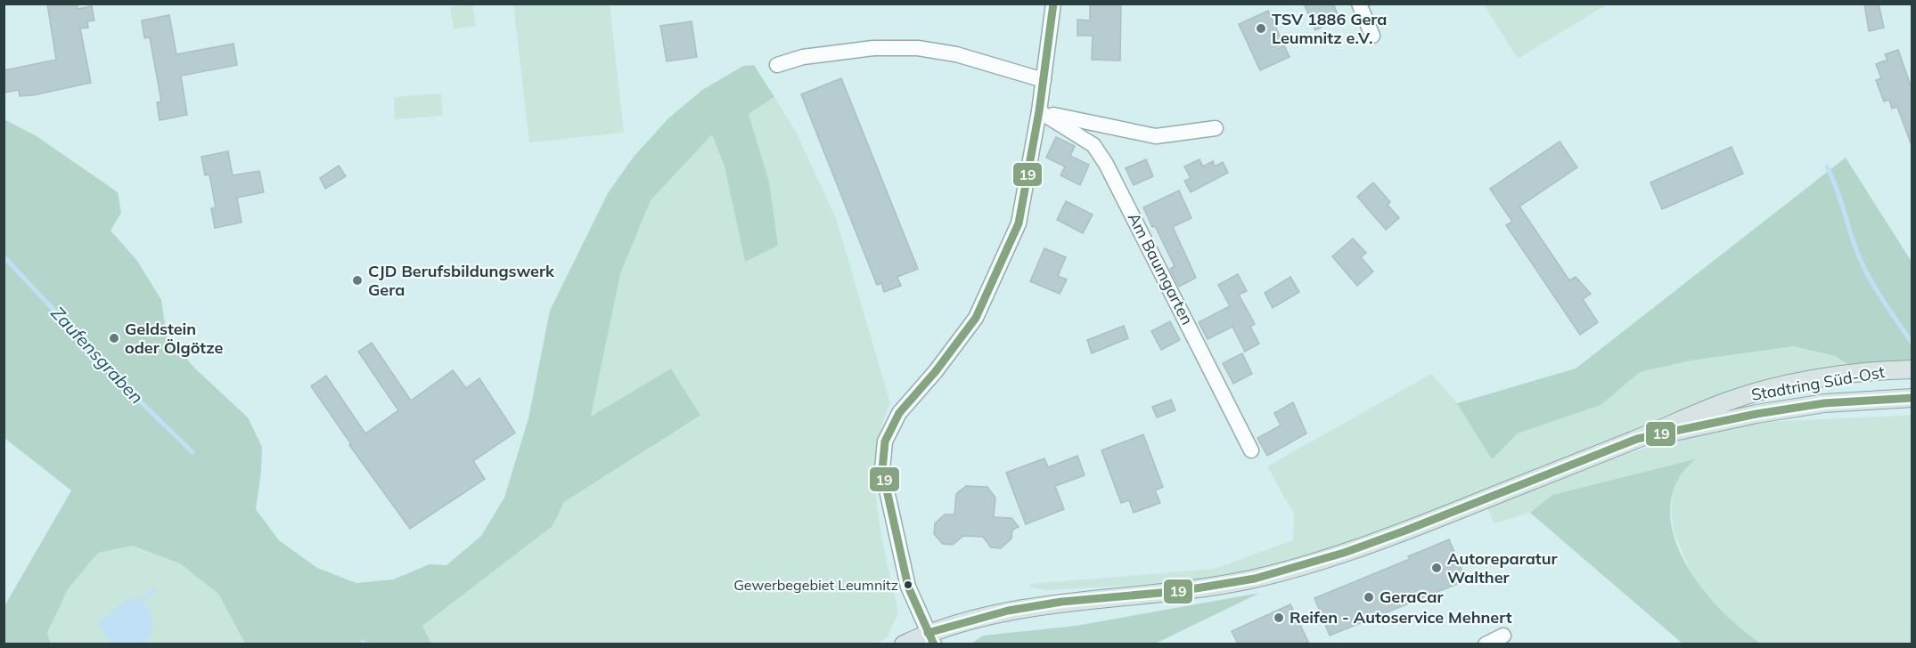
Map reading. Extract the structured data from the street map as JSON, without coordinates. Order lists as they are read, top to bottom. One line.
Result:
{"streets":{"main road":["Stadtring Süd-Ost"],"street":["Am Baumgarten"]},"water":["Zaufensgraben"],"places":["TSV 1886 Gera Leumnitz e.V.","CJD Berufsbildungswerk Gera","Geldstein oder Ölgötze","Autoreparatur Walther","Gewerbegebiet Leumnitz","GeraCar","Reifen - Autoservice Mehnert"],"lines":["transit line 19"]}
